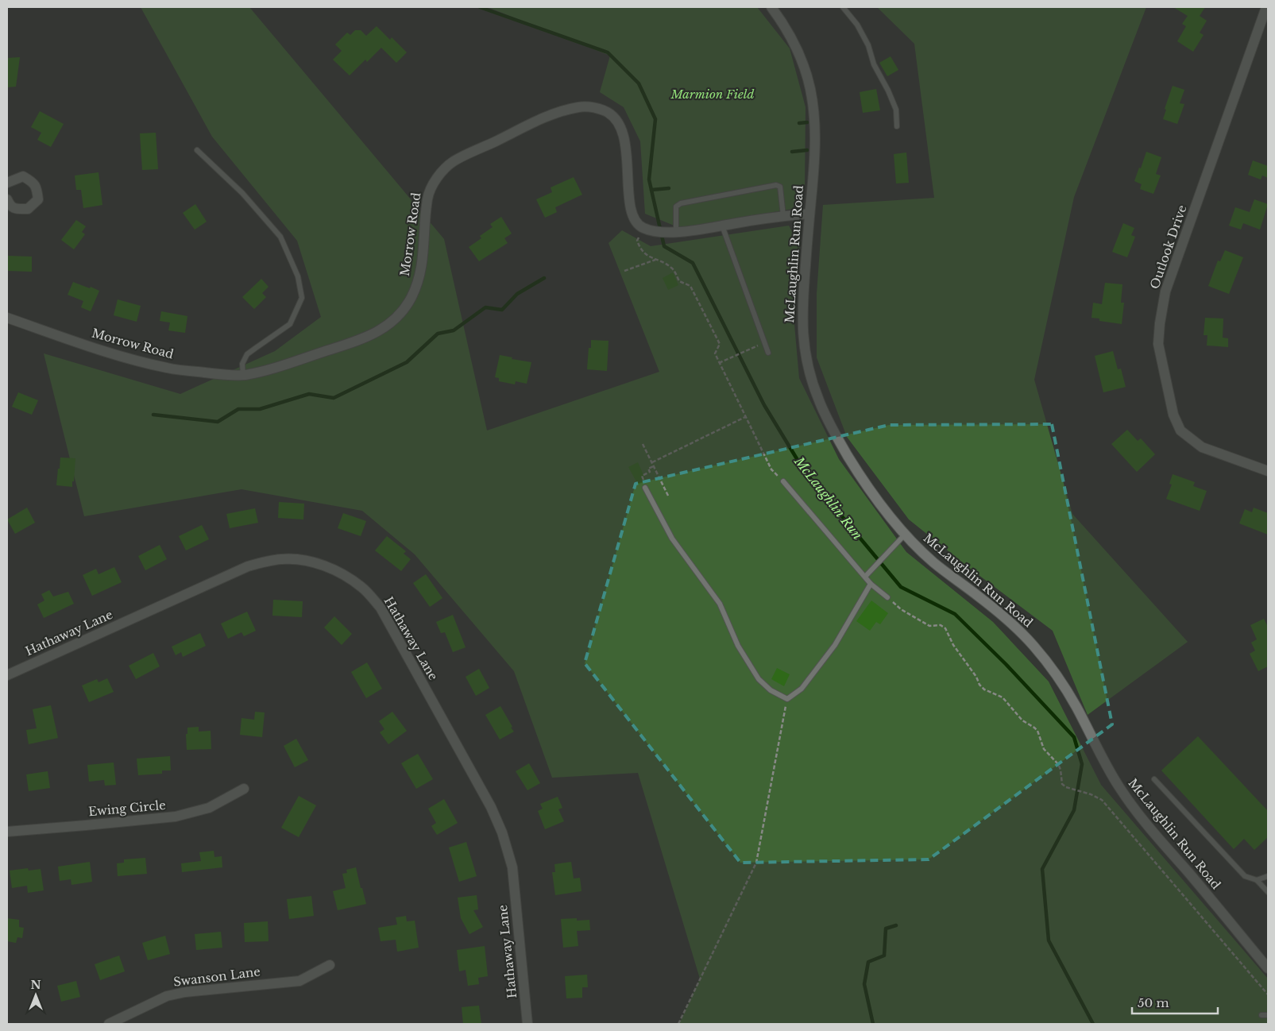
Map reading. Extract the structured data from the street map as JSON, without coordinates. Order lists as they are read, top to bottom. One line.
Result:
{"streets":{"street":["Morrow Road","Outlook Drive","McLaughlin Run Road","Hathaway Lane","Ewing Circle","Swanson Lane"]},"water":["McLaughlin Run"],"parks":["Marmion Field"],"scale_bar":"50 m","north":"top"}
